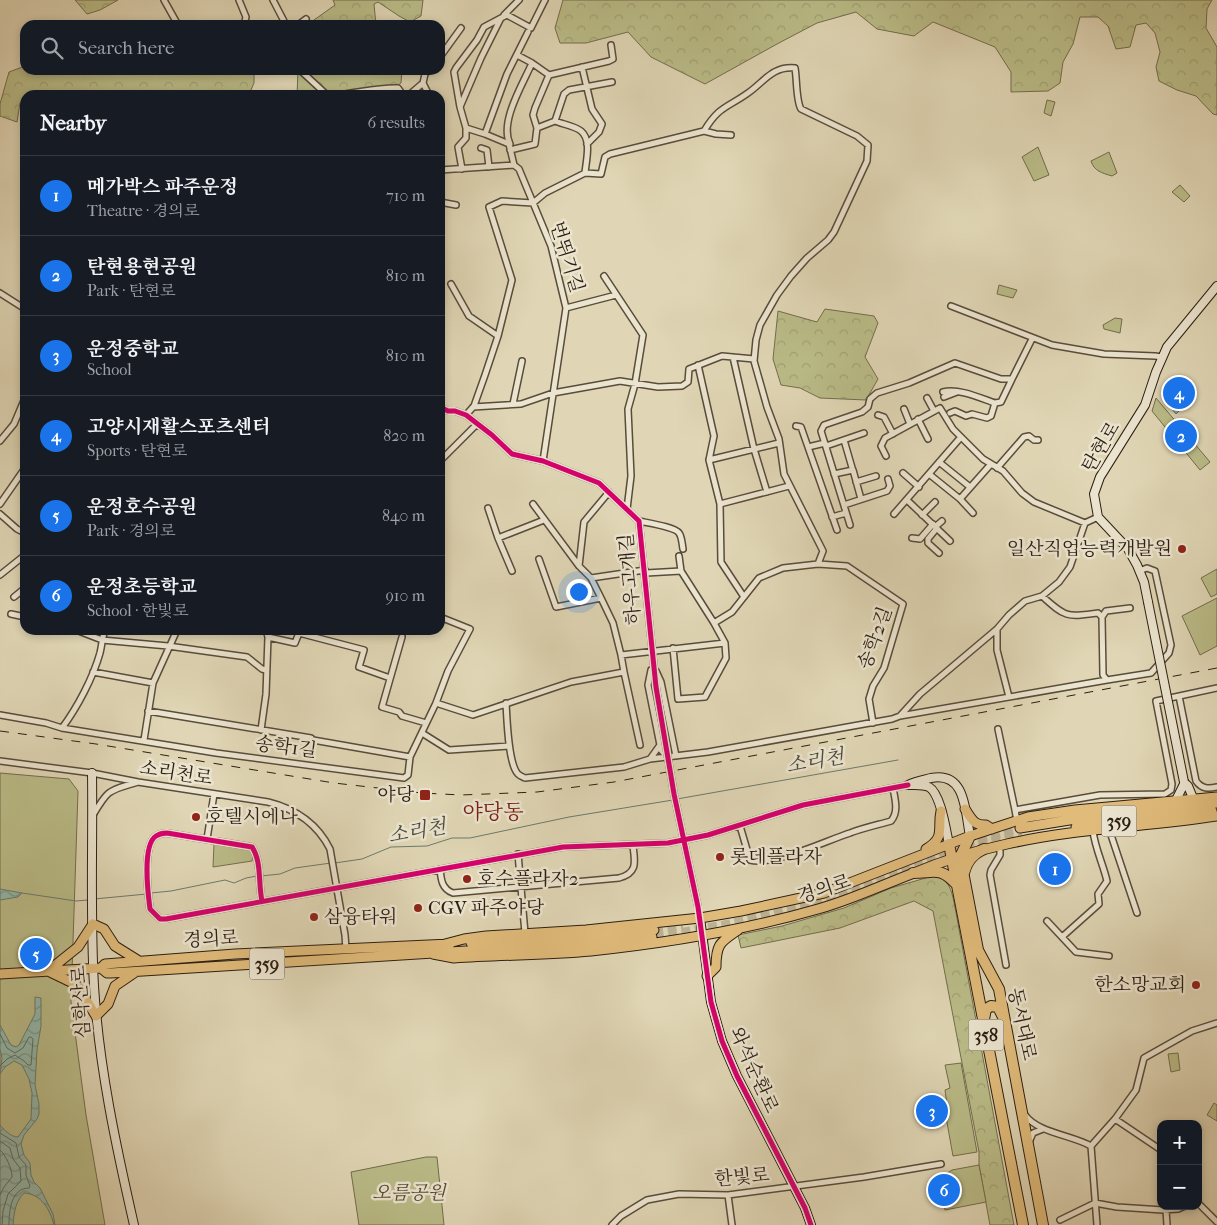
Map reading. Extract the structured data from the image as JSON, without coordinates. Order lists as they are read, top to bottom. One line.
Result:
{"streets":{"highway":["동서대로","358"],"main road":["탄현로","359","경의로","심학산로","와석순환로"],"street":["번뛰기길","하우고개길","송학2길","송학1길","소리천로","한빛로"]},"crossings":[["번뛰기길","하우고개길"],["하우고개길","경의로"],["하우고개길","와석순환로"],["소리천로","심학산로"],["359","경의로"],["경의로","심학산로"],["경의로","동서대로"],["경의로","와석순환로"],["와석순환로","한빛로"]],"districts":["야당동"],"water":["소리천"],"parks":["오름공원"],"places":{"other":["일산직업능력개발원","호텔시에나","롯데플라자","호수플라자2","CGV 파주야당","삼융타워","한소망교회"],"transit":["야당"]},"page":{"search":"Search here","heading":["Nearby","6 results"],"list":[{"mark":"1","name":"메가박스 파주운정","note":"Theatre · 경의로","value":"710 m"},{"mark":"2","name":"탄현용현공원","note":"Park · 탄현로","value":"810 m"},{"mark":"3","name":"운정중학교","note":"School","value":"810 m"},{"mark":"4","name":"고양시재활스포츠센터","note":"Sports · 탄현로","value":"820 m"},{"mark":"5","name":"운정호수공원","note":"Park · 경의로","value":"840 m"},{"mark":"6","name":"운정초등학교","note":"School · 한빛로","value":"910 m"}],"pins":["4","2","1","5","3","6"],"map_buttons":["+","−"]}}
